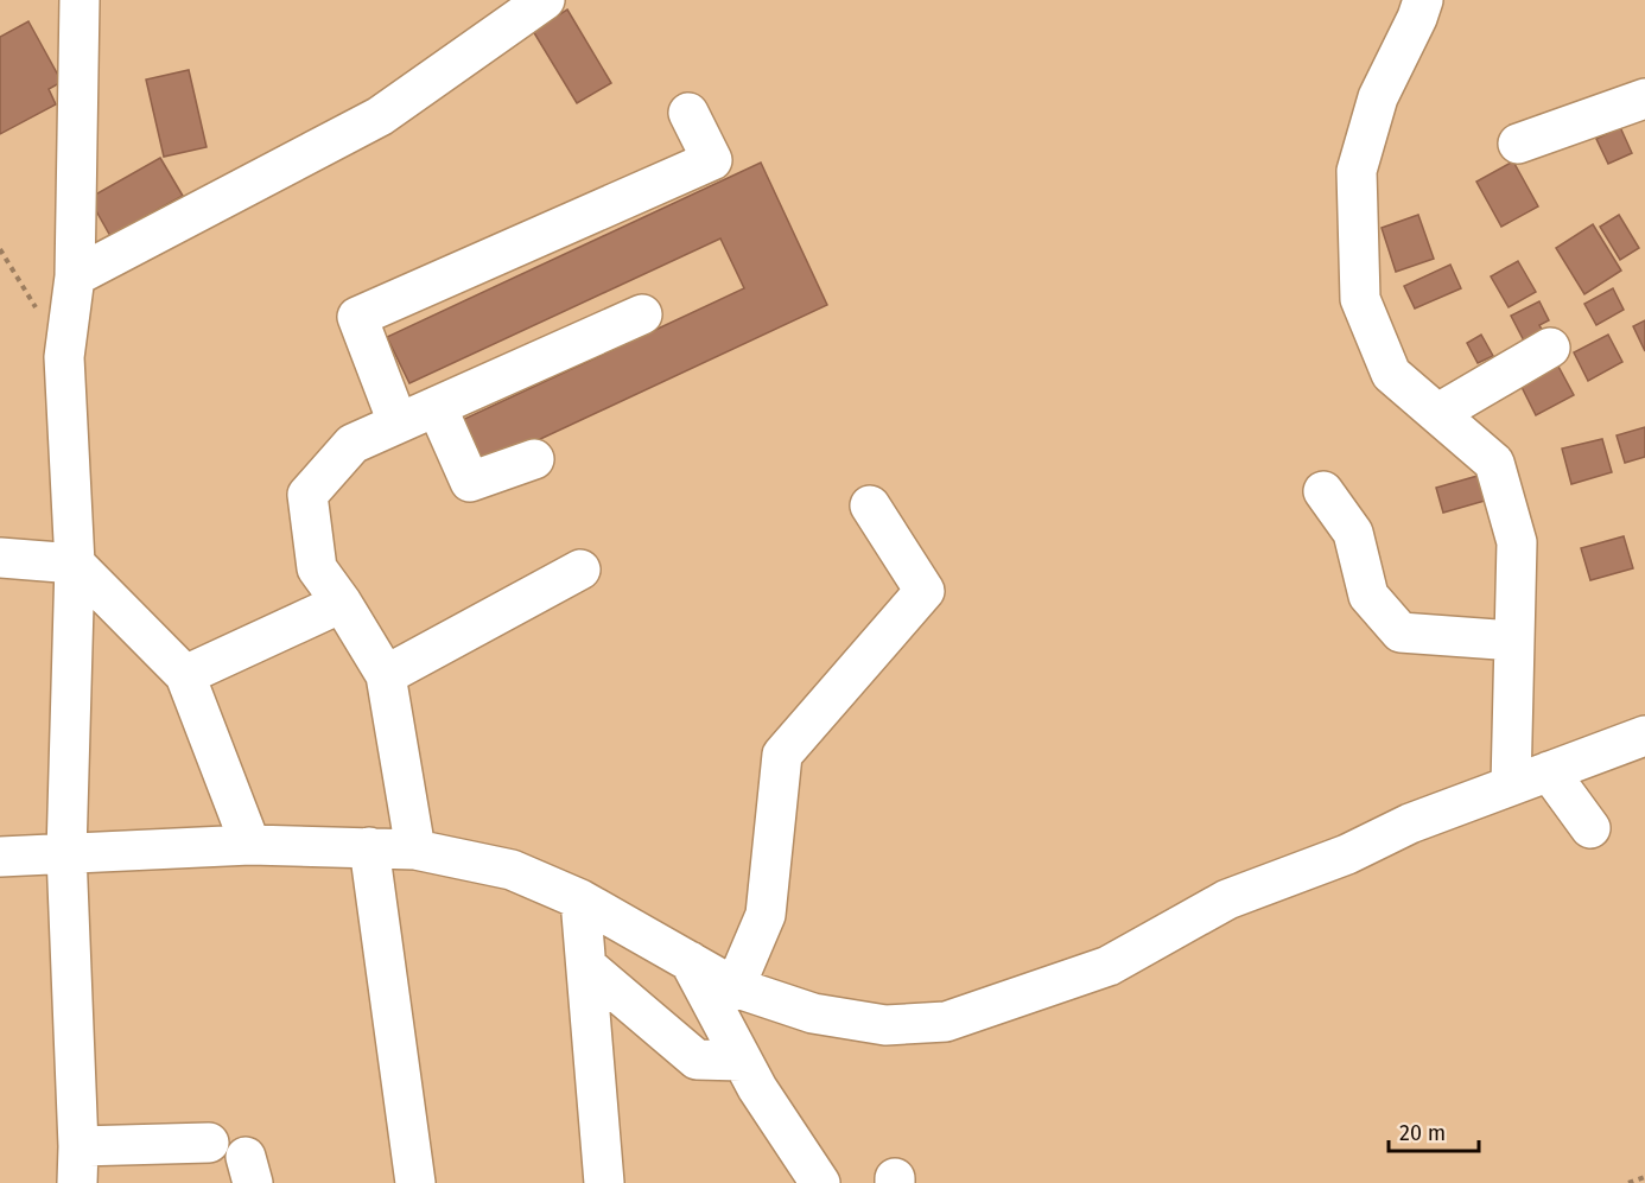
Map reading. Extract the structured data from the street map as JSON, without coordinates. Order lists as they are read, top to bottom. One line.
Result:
{"scale_bar":"20 m"}
